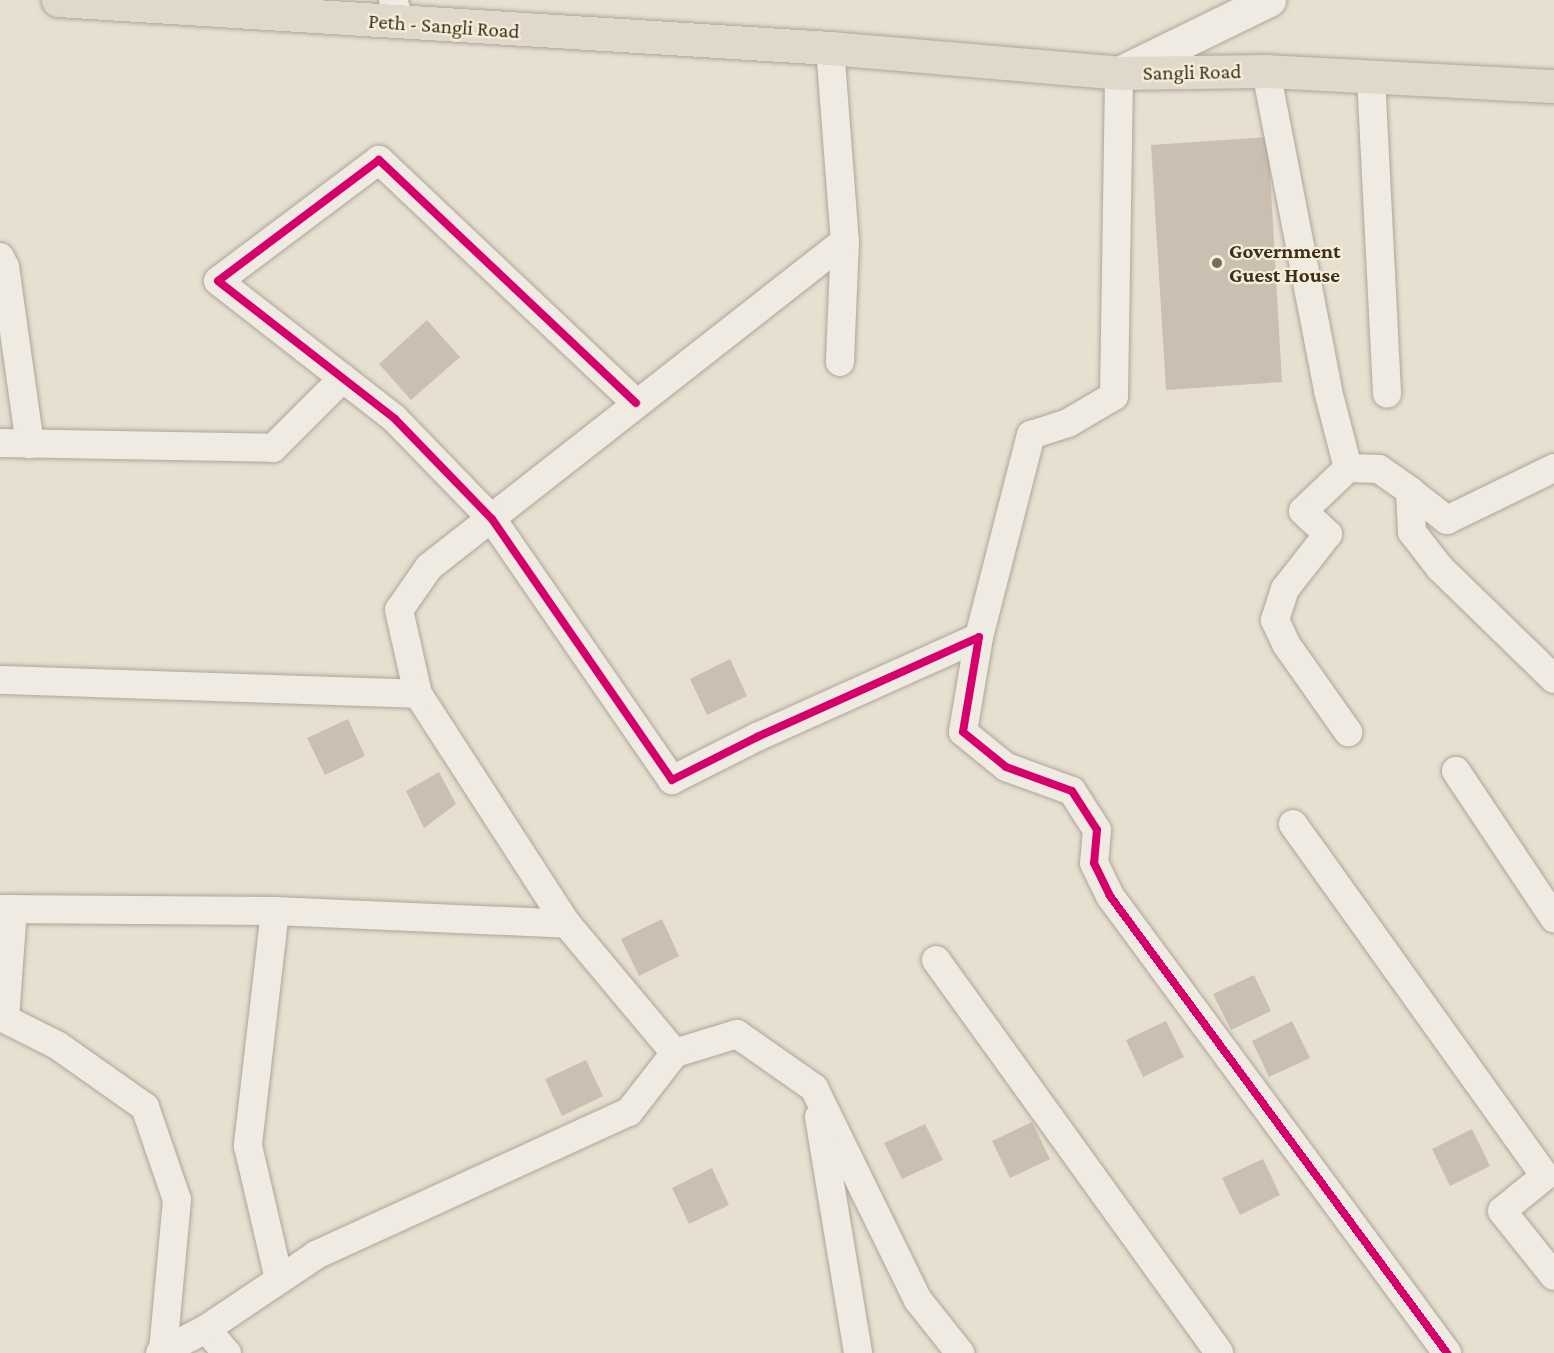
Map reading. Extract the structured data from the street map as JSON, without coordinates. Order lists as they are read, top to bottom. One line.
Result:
{"streets":{"highway":["Peth - Sangli Road","Sangli Road"]},"crossings":[["Peth - Sangli Road","Sangli Road"]],"places":["Government Guest House"]}
